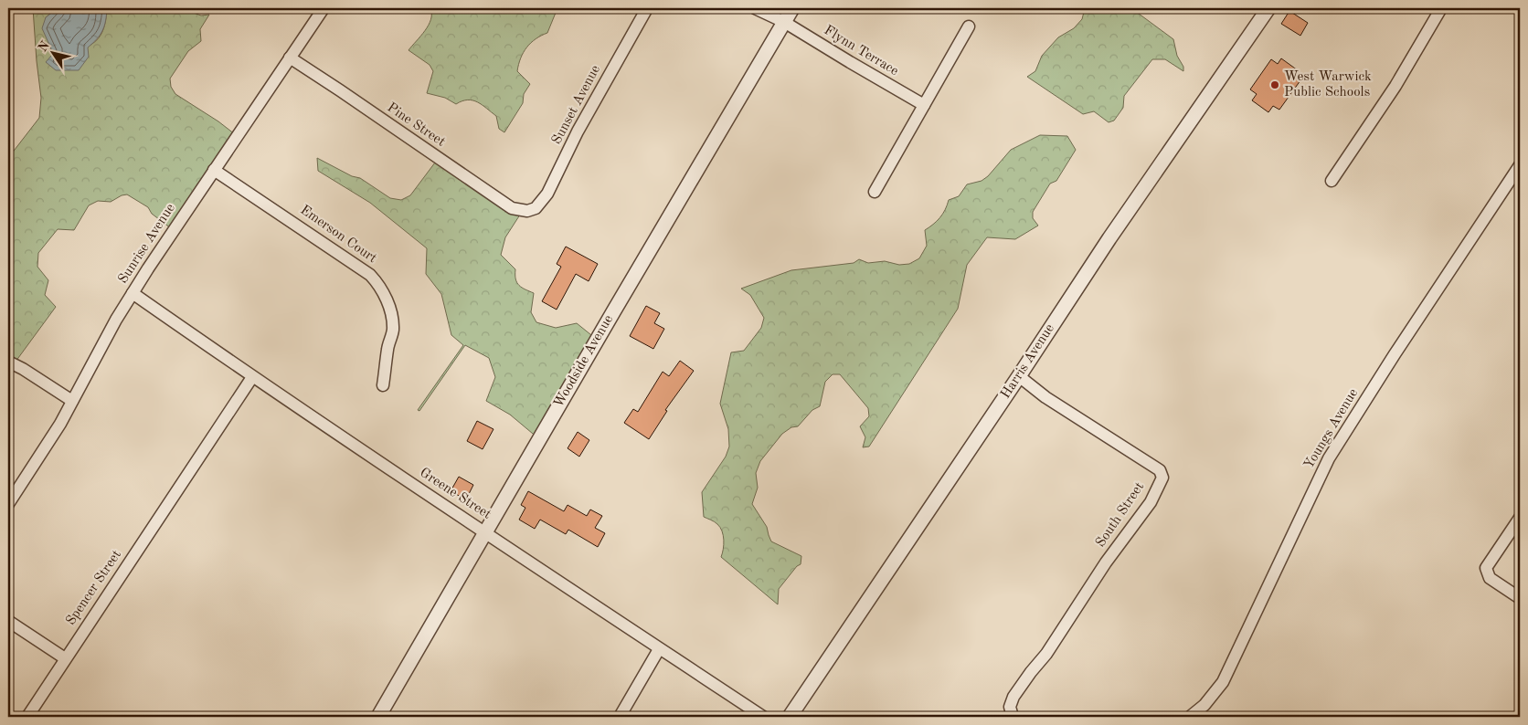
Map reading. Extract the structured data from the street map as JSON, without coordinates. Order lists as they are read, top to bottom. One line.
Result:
{"streets":{"street":["Flynn Terrace","Sunset Avenue","Pine Street","Emerson Court","Sunrise Avenue","Woodside Avenue","Harris Avenue","Youngs Avenue","Greene Street","South Street","Spencer Street"]},"crossings":[["Flynn Terrace","Woodside Avenue"],["Sunset Avenue","Pine Street"],["Pine Street","Sunrise Avenue"],["Emerson Court","Sunrise Avenue"],["Sunrise Avenue","Greene Street"],["Woodside Avenue","Greene Street"],["Harris Avenue","South Street"],["Greene Street","Spencer Street"]],"places":["West Warwick Public Schools"],"north":"top left"}
